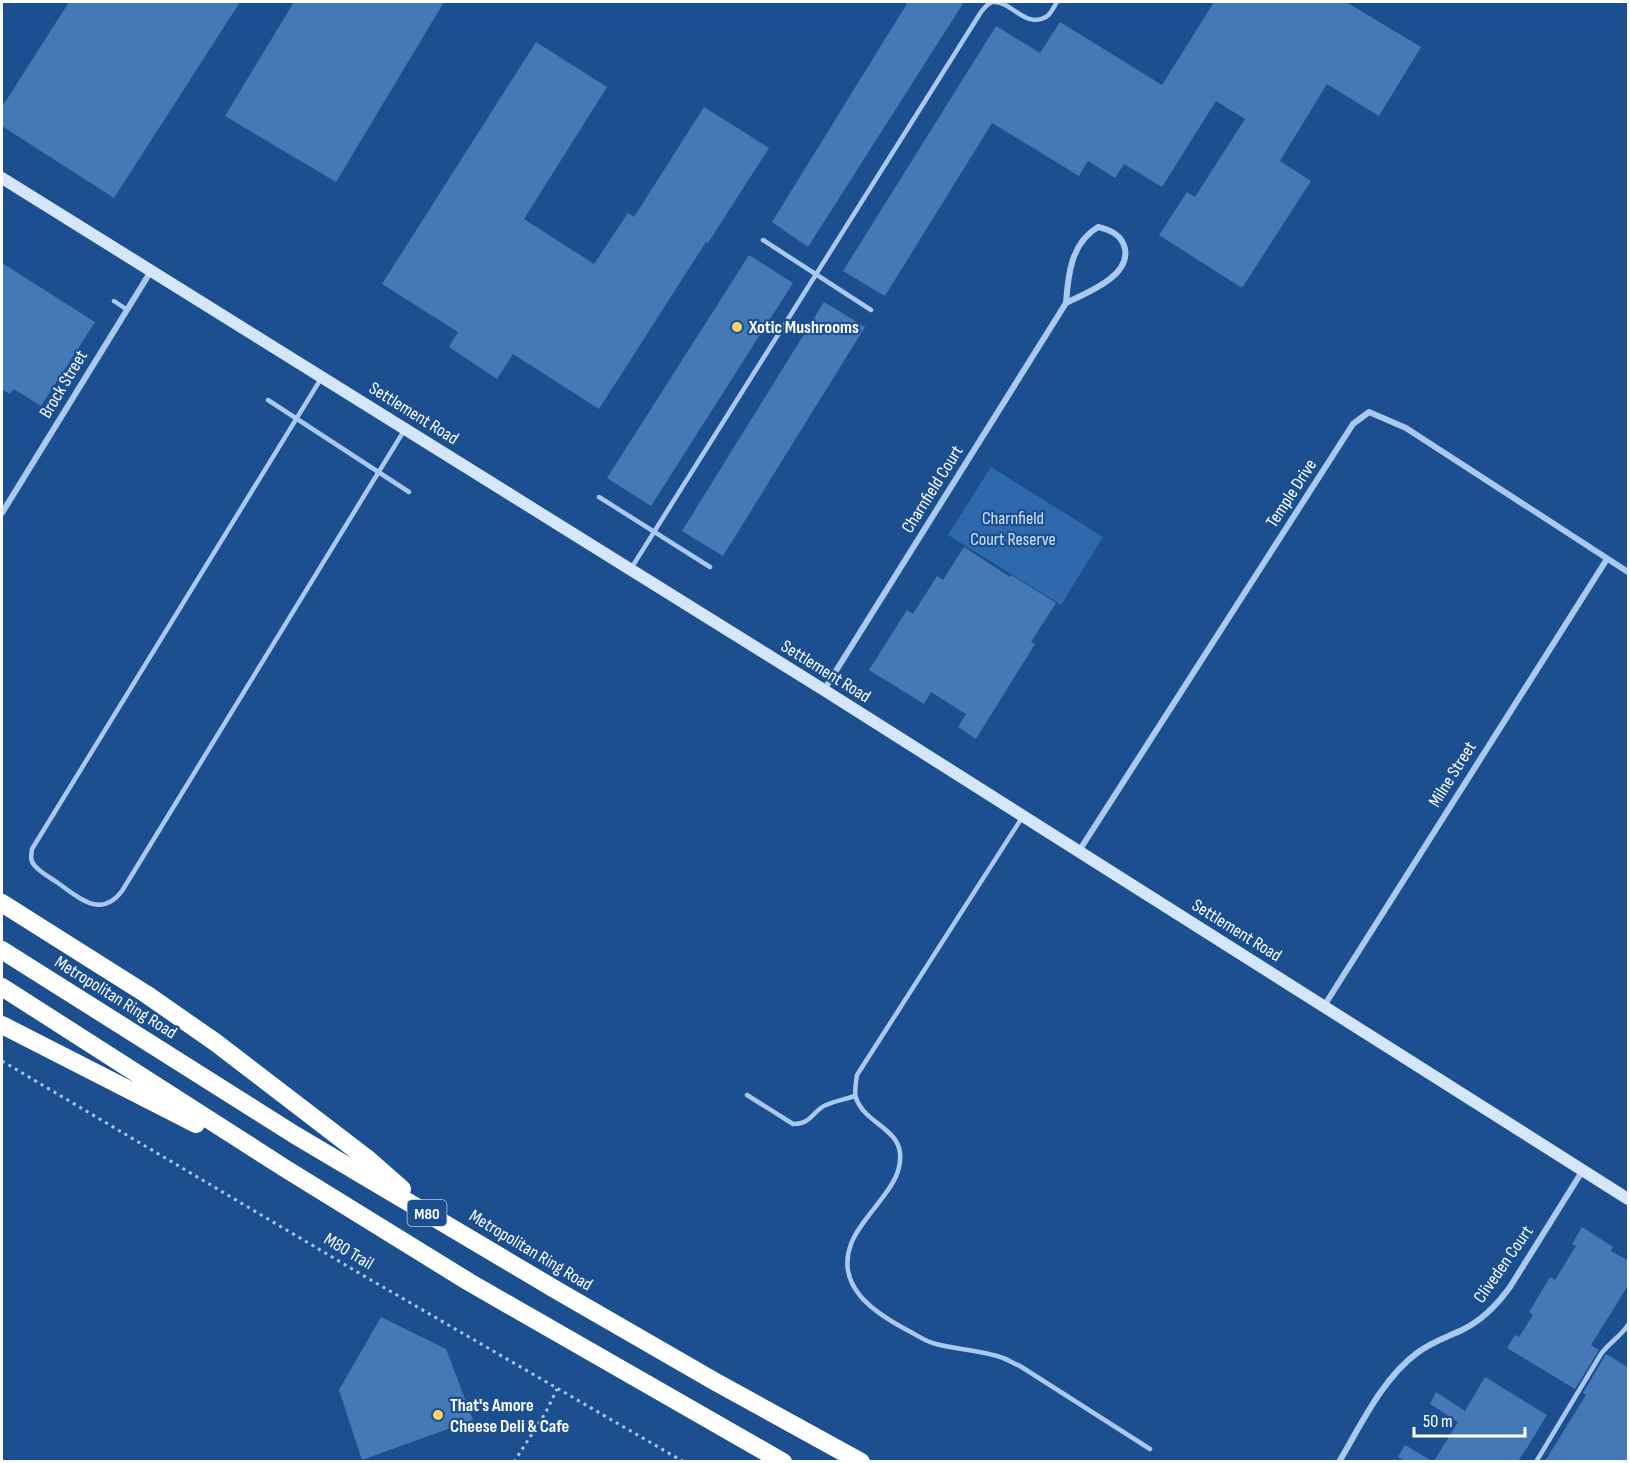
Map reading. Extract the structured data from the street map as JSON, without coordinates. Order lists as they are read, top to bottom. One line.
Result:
{"streets":{"highway":["Metropolitan Ring Road","M80"],"main road":["Settlement Road"],"street":["Brock Street","Charnfield Court","Temple Drive","Milne Street","Cliveden Court"],"path":["M80 Trail"]},"crossings":[["Brock Street","Settlement Road"],["Settlement Road","Charnfield Court"],["Settlement Road","Temple Drive"],["Settlement Road","Milne Street"],["Settlement Road","Cliveden Court"],["Temple Drive","Milne Street"]],"parks":["Charnfield Court Reserve"],"places":["Xotic Mushrooms","That's Amore Cheese Deli & Cafe"],"scale_bar":"50 m"}
